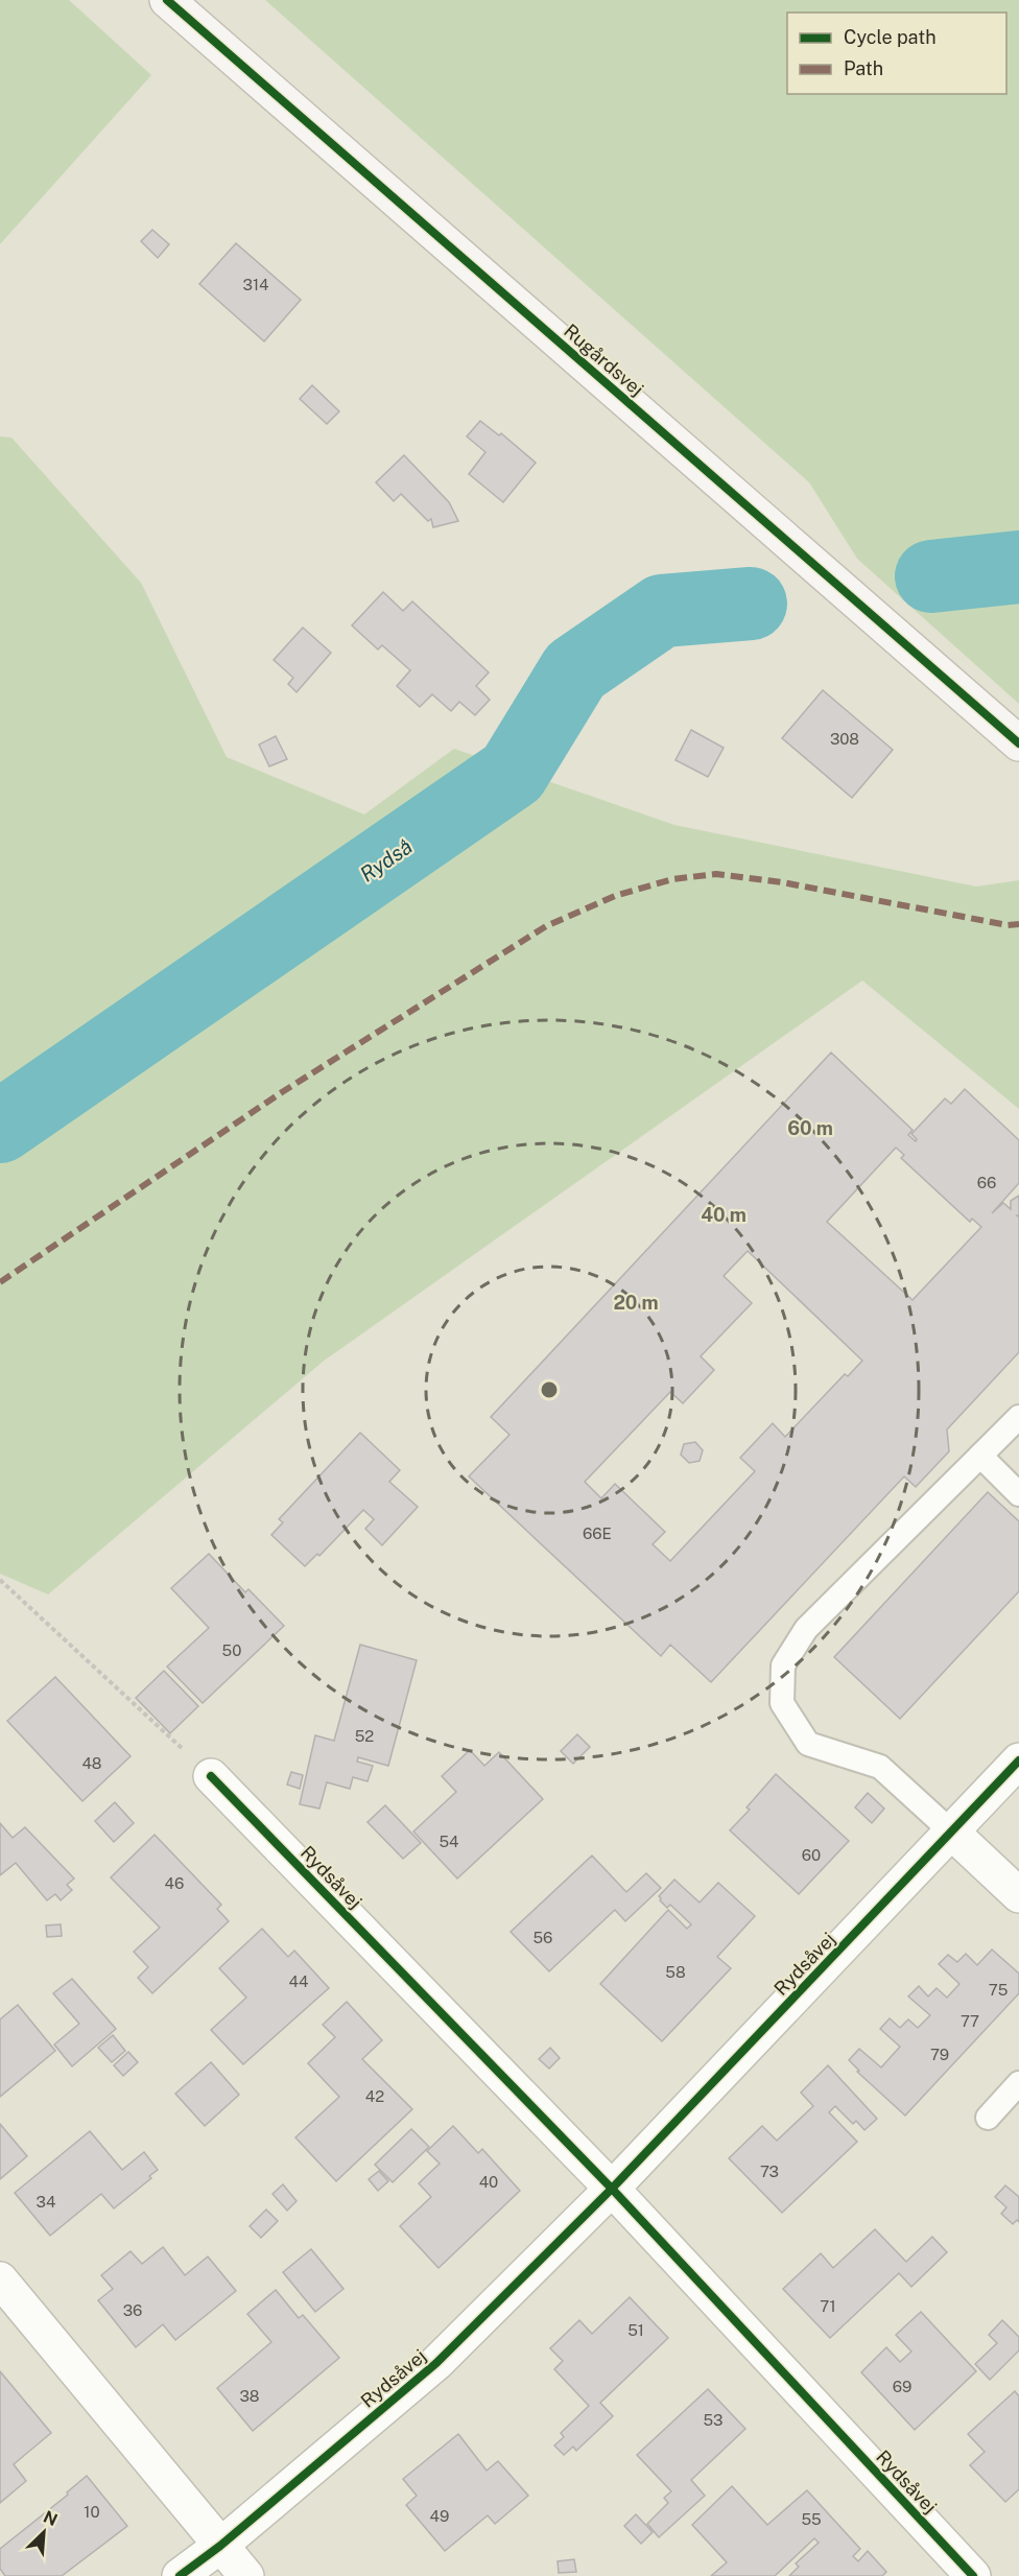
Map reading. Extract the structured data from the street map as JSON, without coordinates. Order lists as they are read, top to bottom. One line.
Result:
{"streets":{"main road":["Rugårdsvej"],"street":["Rydsåvej"]},"water":["Rydså"],"house_numbers":["314","308","66","66E","50","52","48","54","60","46","56","58","44","75","77","79","42","73","40","34","71","36","51","69","38","53","10","49","55"],"legend":["Cycle path","Path"],"north":"top right","rings":["60 m","40 m","20 m"]}
